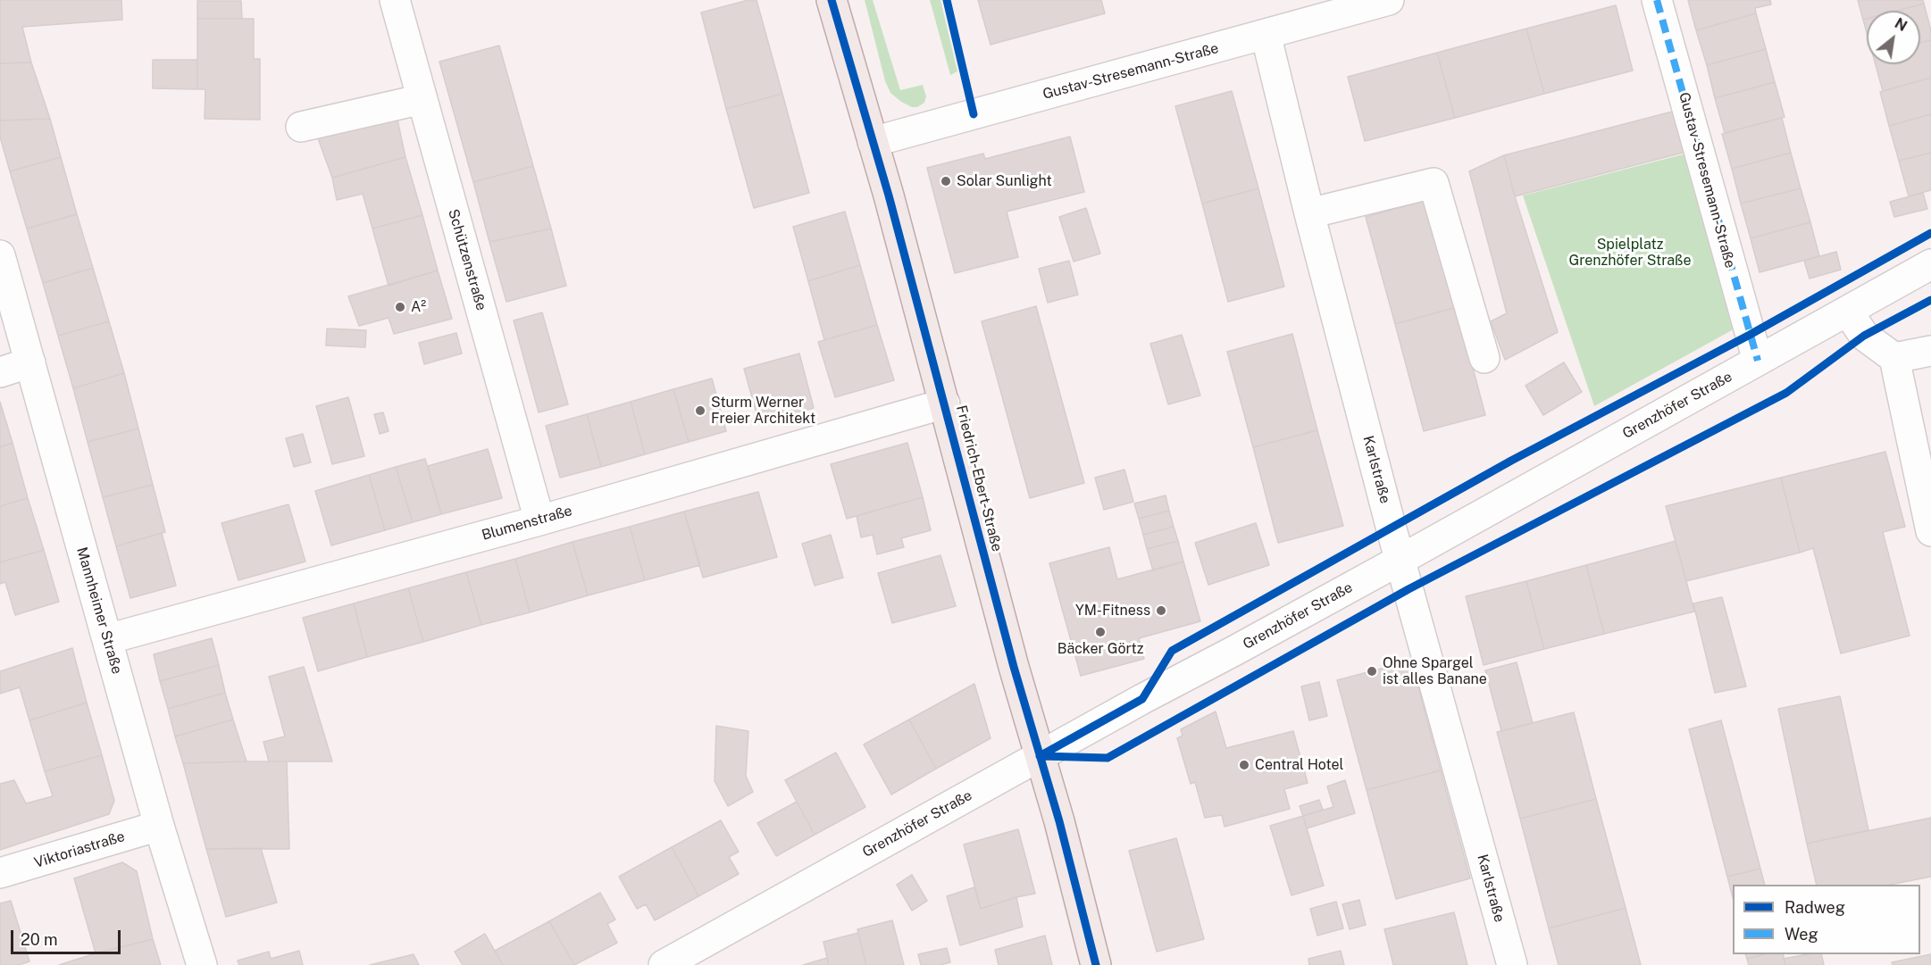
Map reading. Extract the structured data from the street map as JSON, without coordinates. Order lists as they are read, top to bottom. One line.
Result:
{"streets":{"main road":["Friedrich-Ebert-Straße"],"street":["Gustav-Stresemann-Straße","Schützenstraße","Grenzhöfer Straße","Karlstraße","Blumenstraße","Mannheimer Straße","Viktoriastraße"]},"crossings":[["Gustav-Stresemann-Straße","Grenzhöfer Straße"],["Gustav-Stresemann-Straße","Karlstraße"],["Gustav-Stresemann-Straße","Friedrich-Ebert-Straße"],["Schützenstraße","Blumenstraße"],["Grenzhöfer Straße","Karlstraße"],["Grenzhöfer Straße","Friedrich-Ebert-Straße"],["Friedrich-Ebert-Straße","Blumenstraße"],["Blumenstraße","Mannheimer Straße"],["Mannheimer Straße","Viktoriastraße"]],"parks":["Spielplatz Grenzhöfer Straße"],"places":["Solar Sunlight","A²","Sturm Werner Freier Architekt","YM-Fitness","Bäcker Görtz","Ohne Spargel ist alles Banane","Central Hotel"],"legend":["Radweg","Weg"],"scale_bar":"20 m","north":"top right"}
